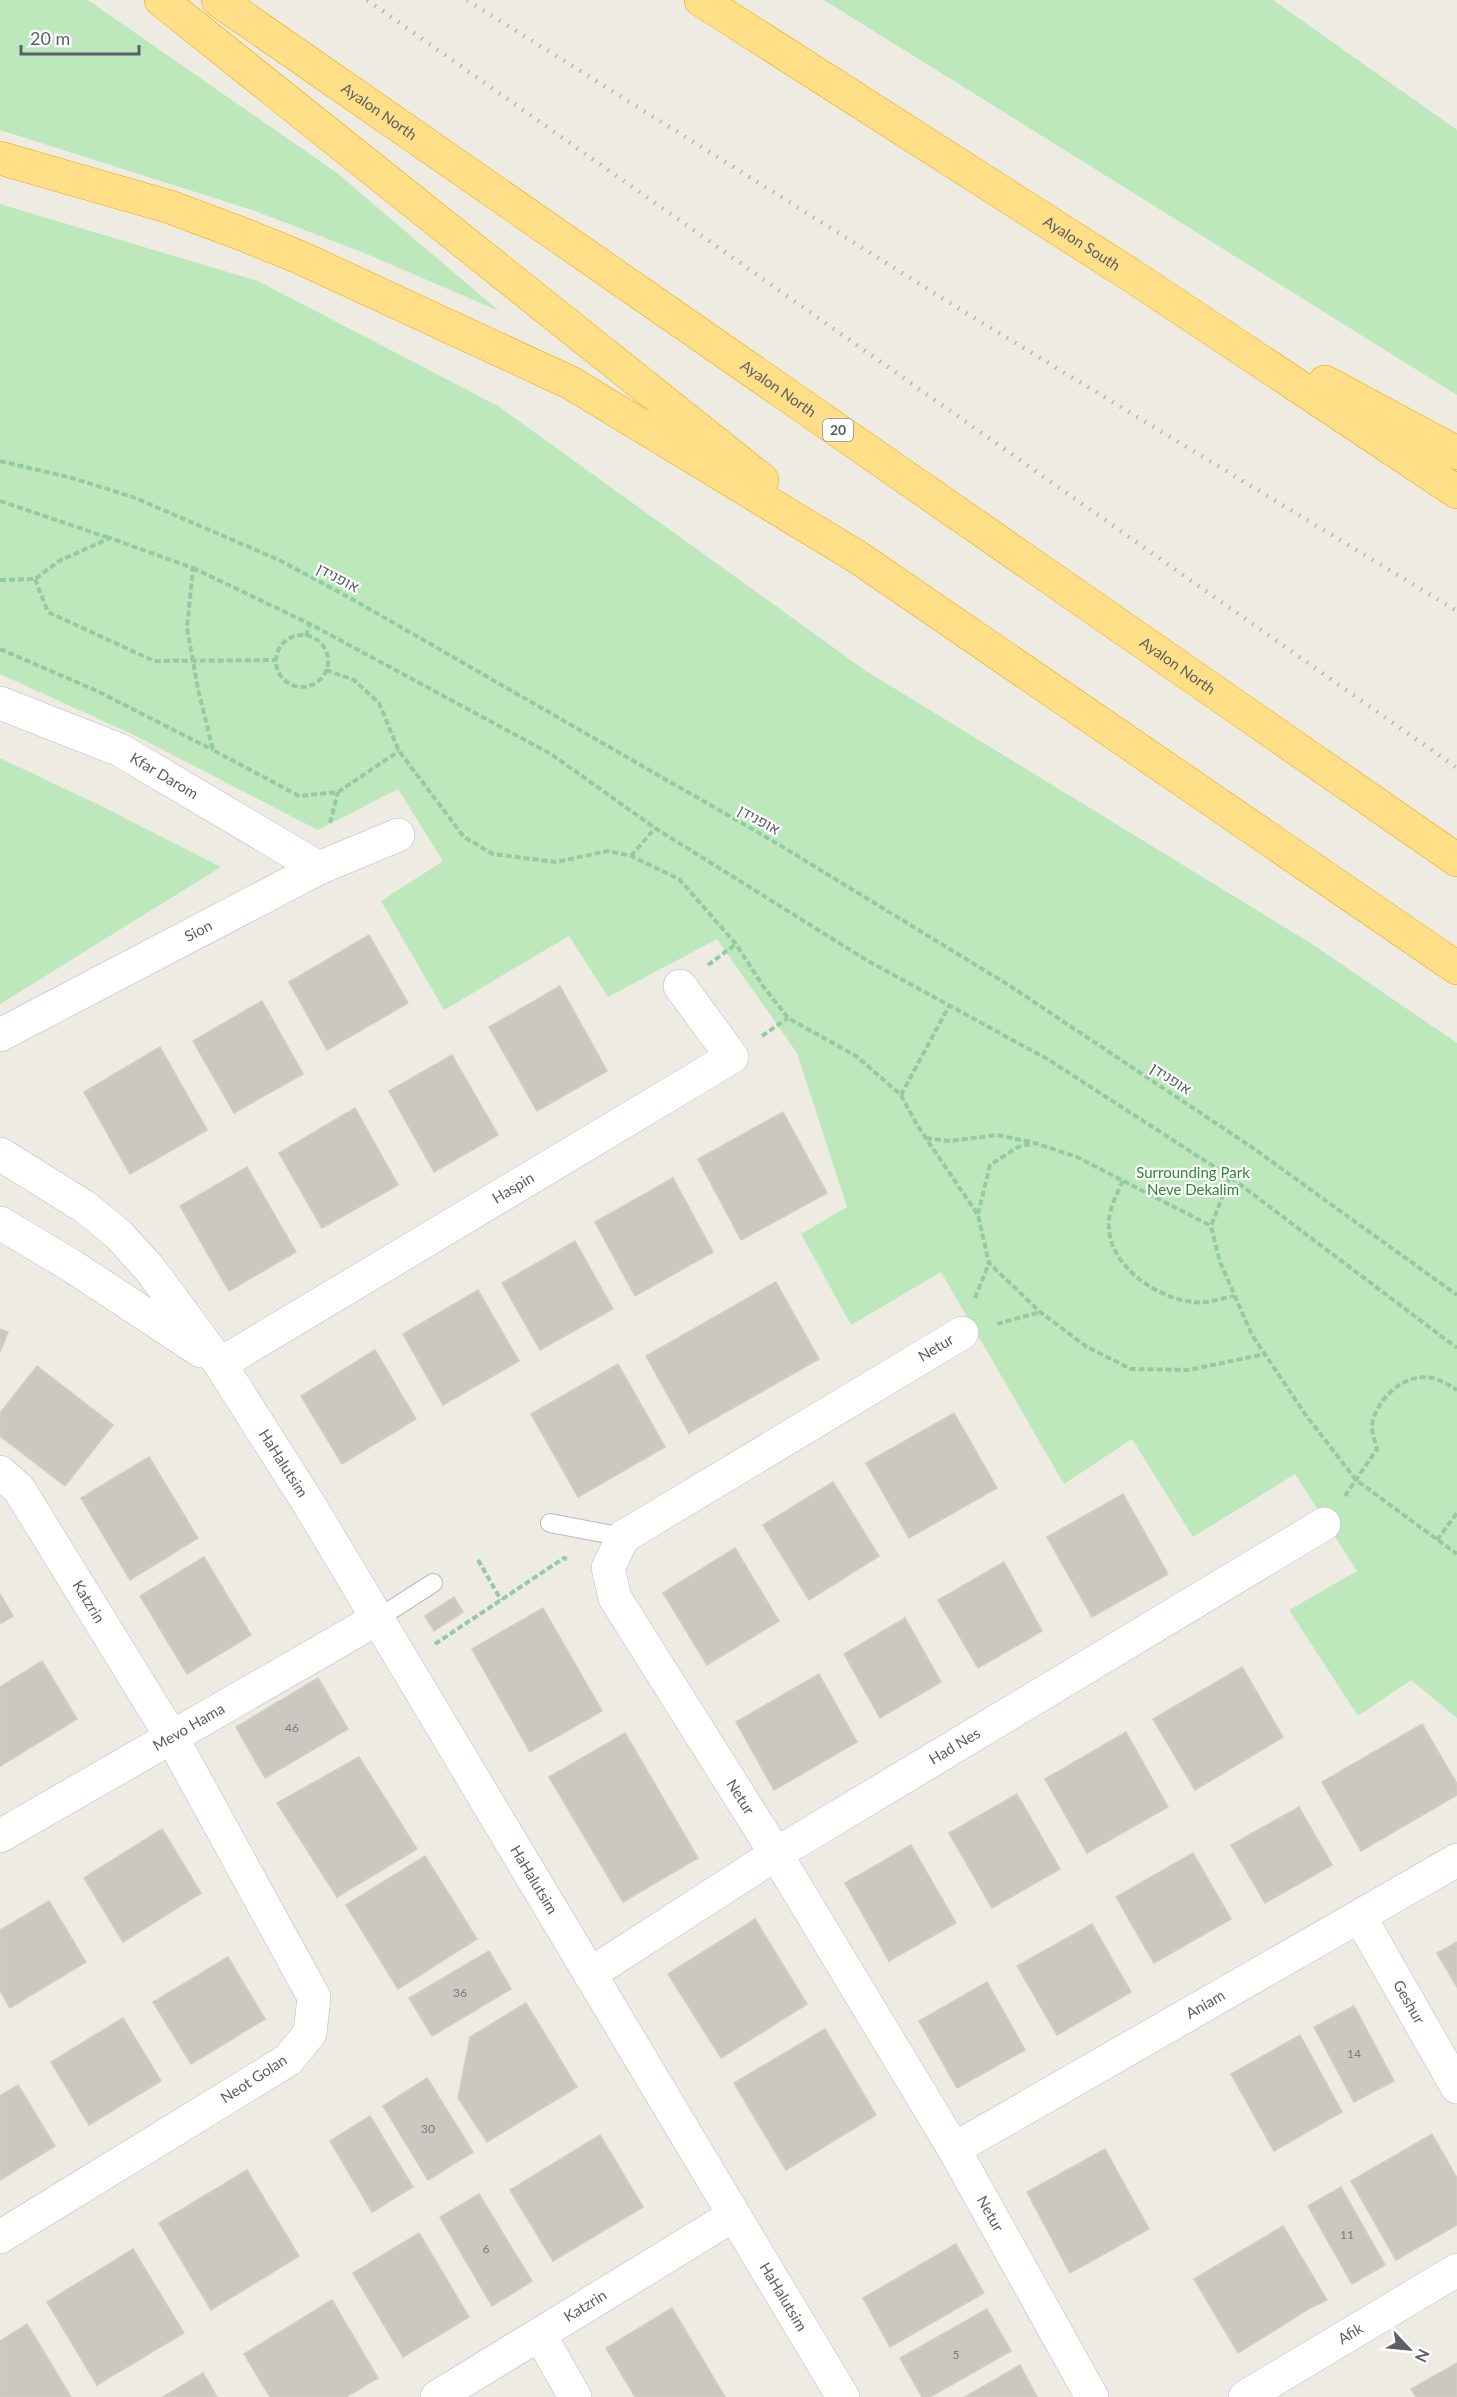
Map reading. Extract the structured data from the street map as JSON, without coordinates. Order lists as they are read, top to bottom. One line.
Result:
{"streets":{"highway":["Ayalon North","Ayalon South","20"],"street":["Kfar Darom","Sion","Haspin","Netur","HaHalutsim","Katzrin","Mevo Hama","Had Nes","Geshur","Aniam","Neot Golan","Afik"],"path":["אופנידן"]},"crossings":[["Kfar Darom","Sion"],["Haspin","HaHalutsim"],["Netur","Had Nes"],["Netur","Aniam"],["HaHalutsim","Katzrin"],["HaHalutsim","Mevo Hama"],["HaHalutsim","Had Nes"],["Katzrin","Mevo Hama"],["Katzrin","Neot Golan"],["Mevo Hama","Neot Golan"],["Geshur","Aniam"]],"parks":["Surrounding Park Neve Dekalim"],"house_numbers":["46","36","14","30","11","6","5"],"scale_bar":"20 m","north":"bottom right"}
